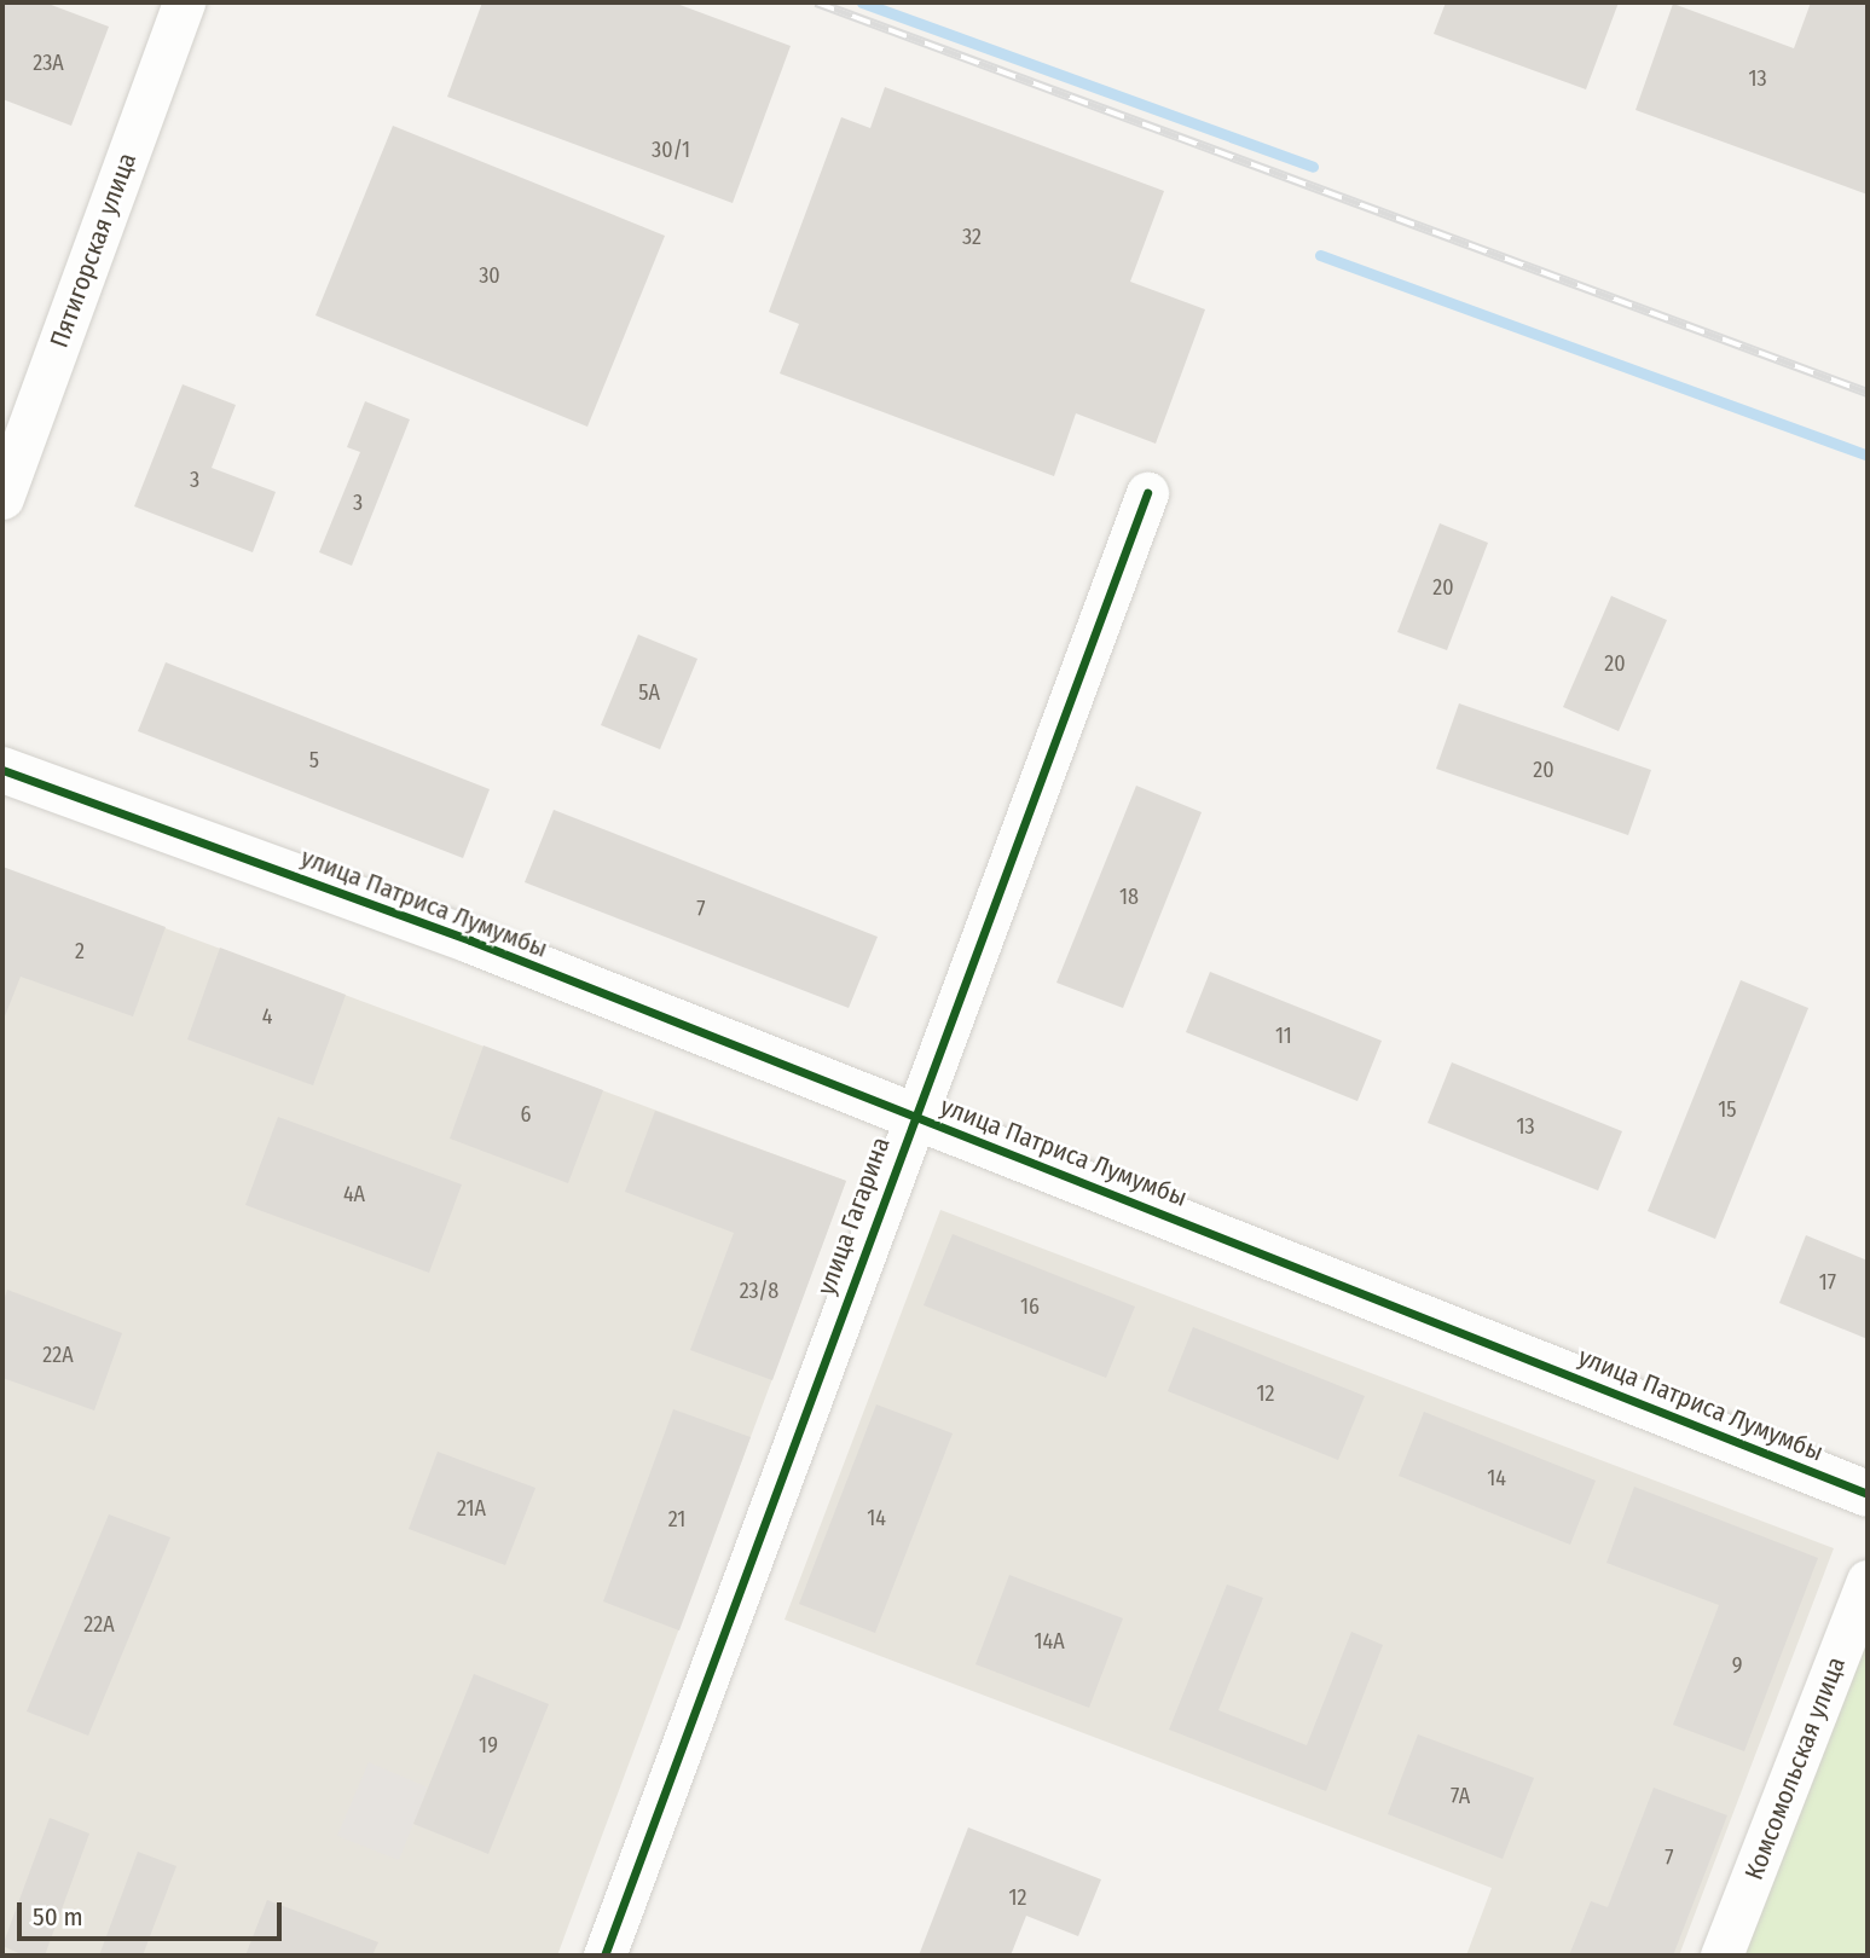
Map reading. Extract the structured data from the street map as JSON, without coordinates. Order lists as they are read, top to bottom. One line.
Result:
{"streets":{"street":["Пятигорская улица","улица Патриса Лумумбы","улица Гагарина","Комсомольская улица"]},"crossings":[["улица Патриса Лумумбы","улица Гагарина"]],"house_numbers":["23А","13","30/1","32","30","3","3","20","20","5А","5","20","18","7","2","4","11","15","6","13","4А","17","23/8","16","22А","12","14","21А","14","21","22А","14А","9","19","7А","7","12"],"scale_bar":"50 m"}
